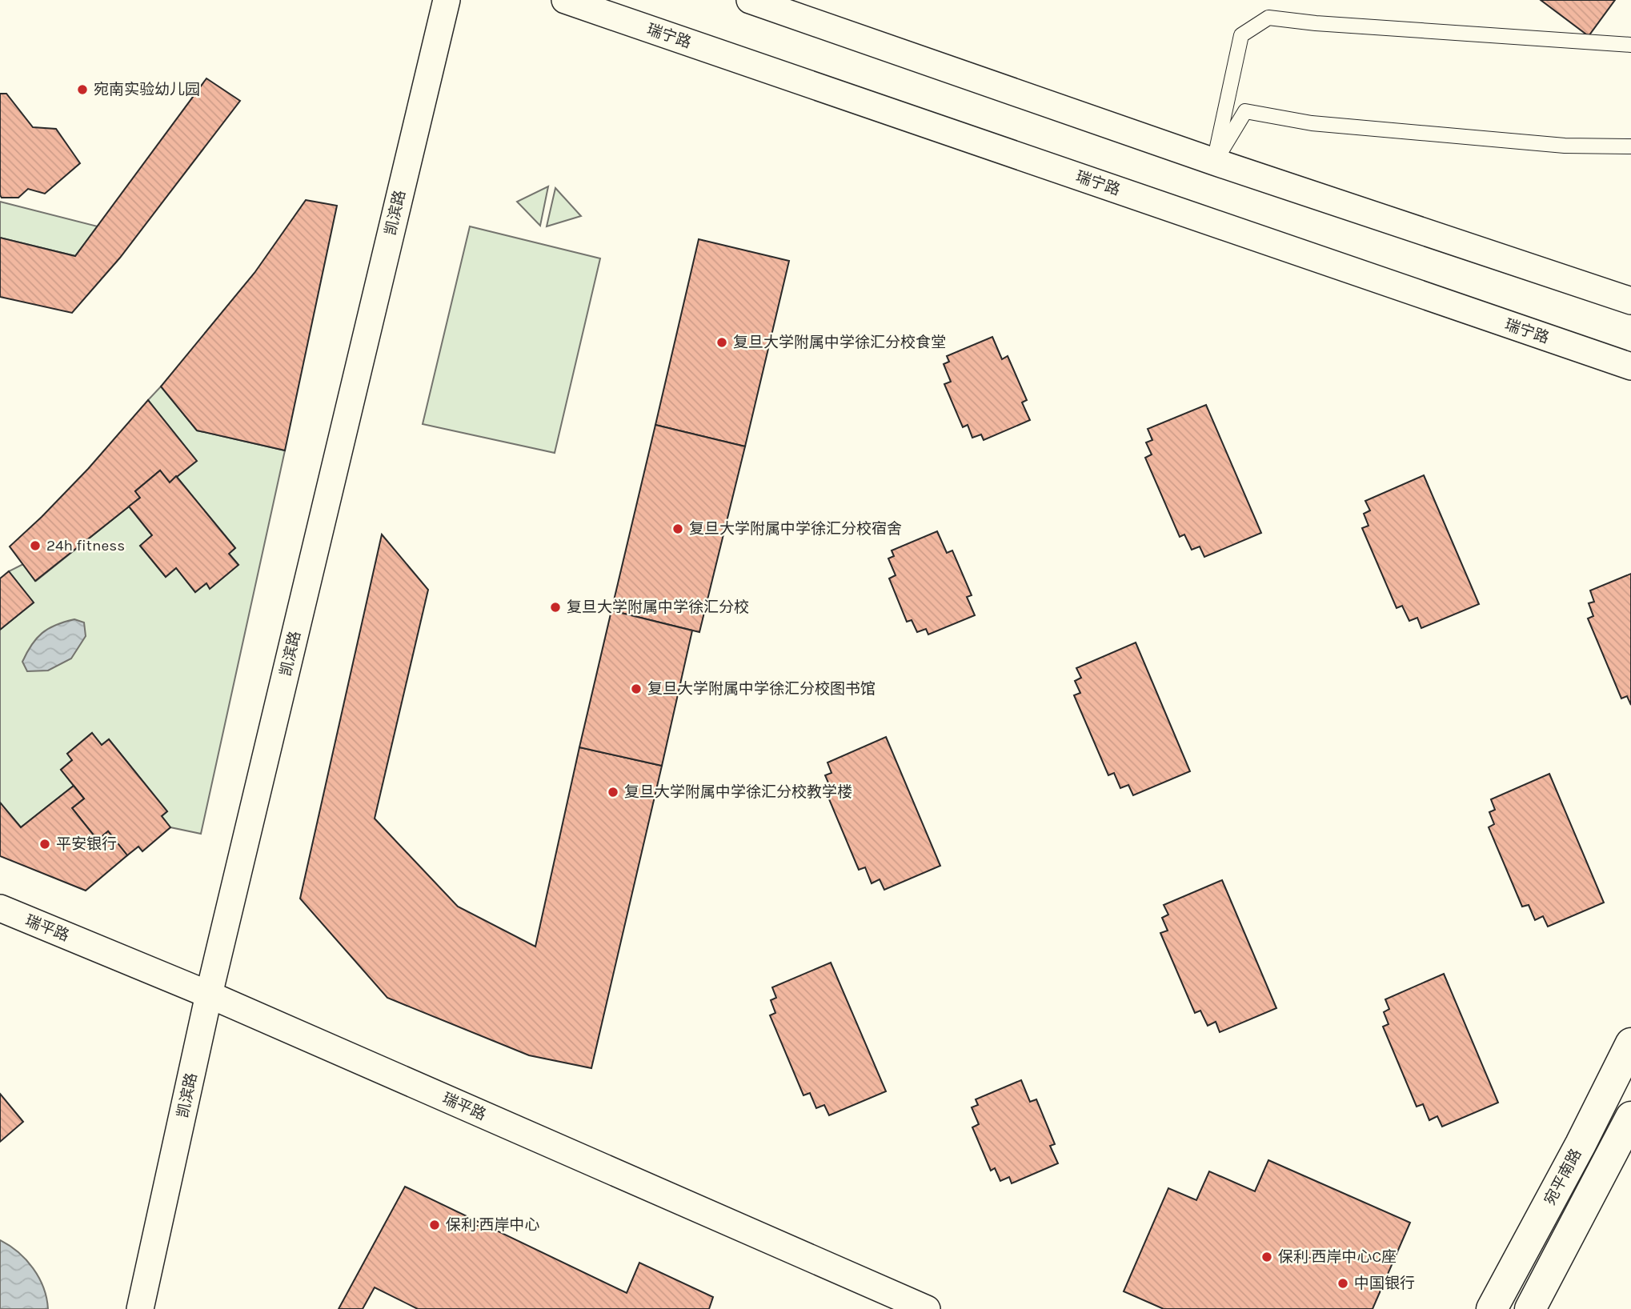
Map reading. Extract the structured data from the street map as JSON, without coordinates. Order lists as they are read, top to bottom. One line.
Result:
{"streets":{"main road":["宛平南路"],"street":["瑞宁路","凯滨路","瑞平路"]},"crossings":[["凯滨路","瑞平路"]],"places":["宛南实验幼儿园","复旦大学附属中学徐汇分校食堂","复旦大学附属中学徐汇分校宿舍","24h fitness","复旦大学附属中学徐汇分校","复旦大学附属中学徐汇分校图书馆","复旦大学附属中学徐汇分校教学楼","平安银行","保利·西岸中心","保利·西岸中心C座","中国银行"]}
